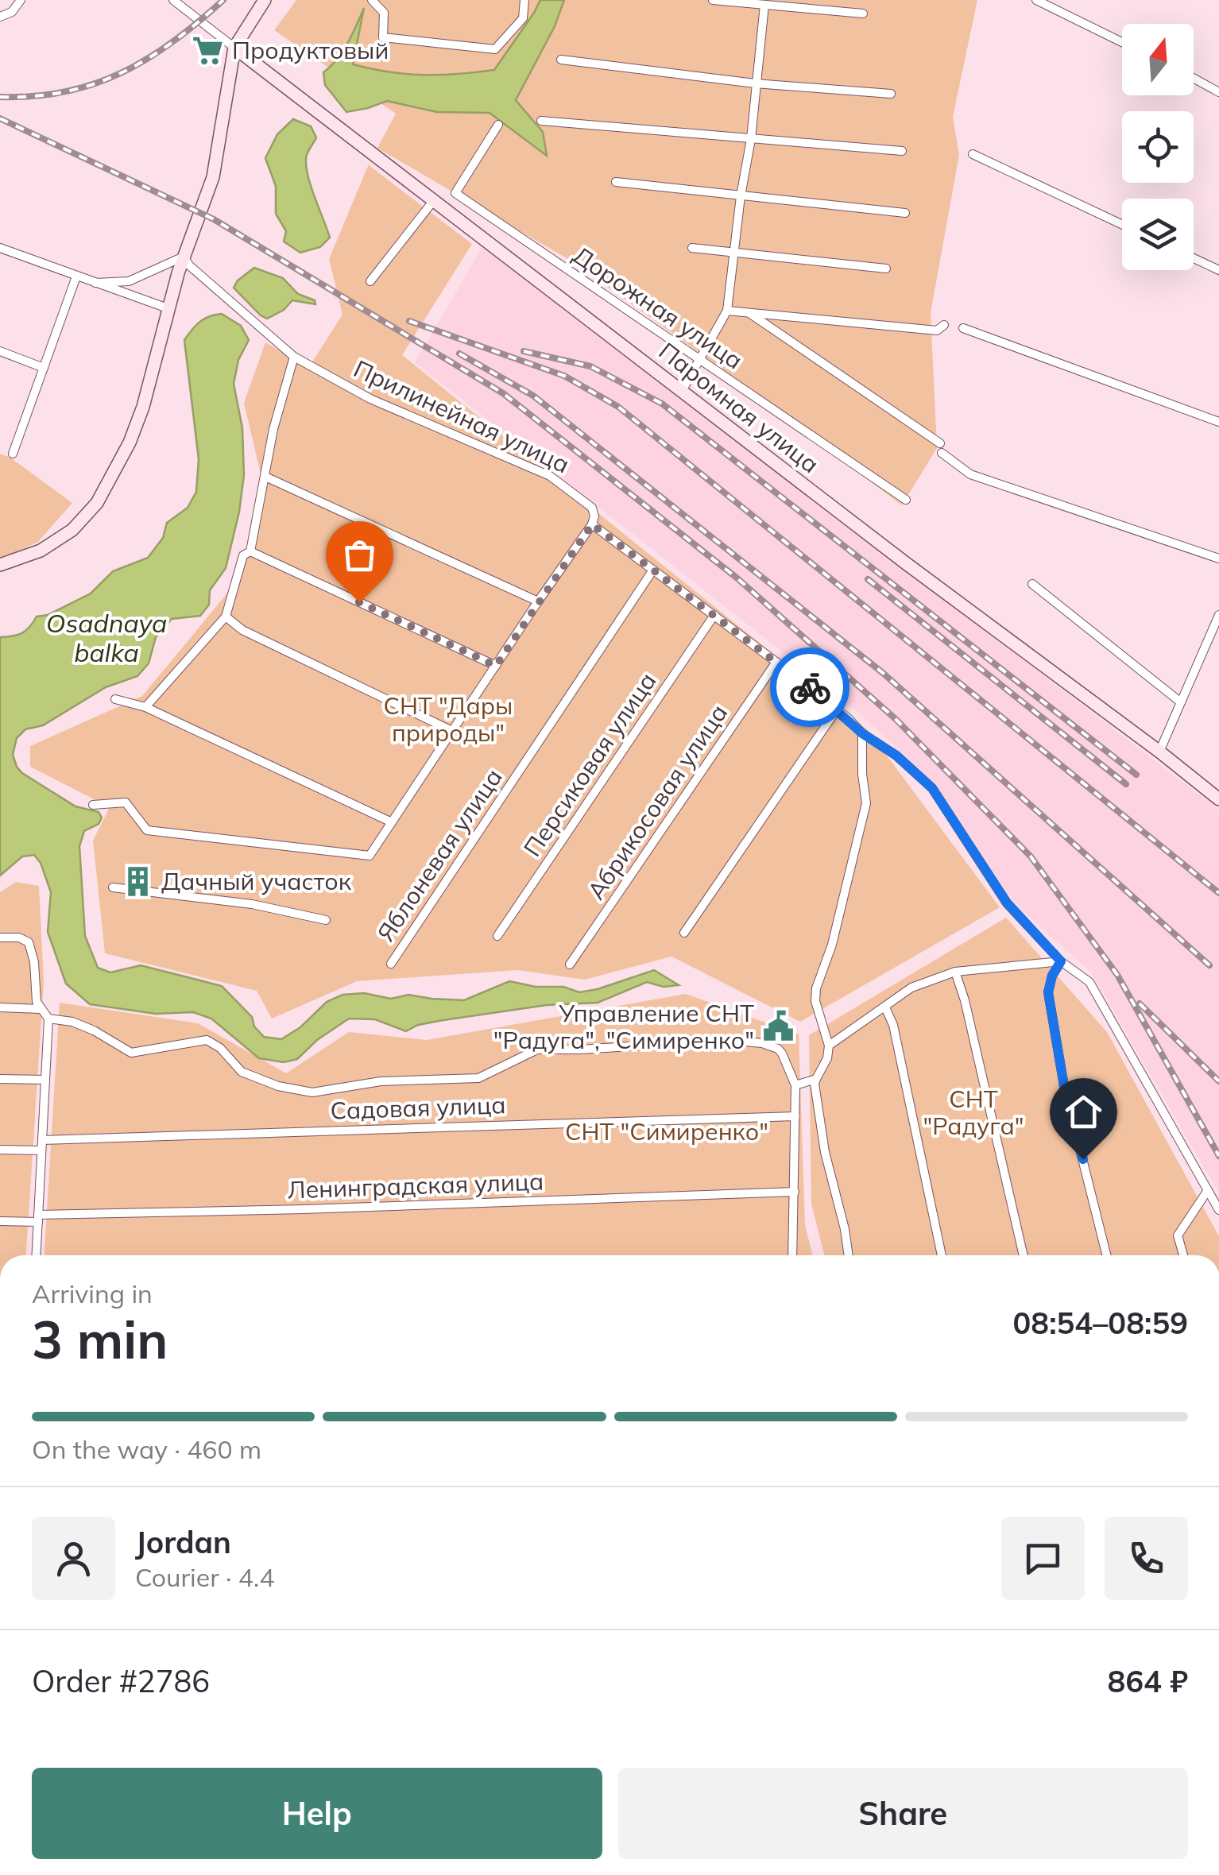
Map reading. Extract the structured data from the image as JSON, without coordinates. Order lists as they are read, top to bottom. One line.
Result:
{"streets":{"street":["Дорожная улица","Паромная улица","Прилинейная улица","Персиковая улица","Абрикосовая улица","Яблоневая улица","Садовая улица","Ленинградская улица"]},"crossings":[["Прилинейная улица","Персиковая улица"],["Прилинейная улица","Абрикосовая улица"],["Прилинейная улица","Яблоневая улица"]],"water":["Osadnaya balka"],"parks":["СНТ \"Дары природы\"","СНТ \"Радуга\"","СНТ \"Симиренко\""],"places":{"supermarket":["Продуктовый"],"building":["Дачный участок"],"public building":["Управление СНТ \"Радуга\", \"Симиренко\""]},"north":"top","page":{"heading":["3 min","Arriving in","08:54–08:59"],"panel":["Jordan","Courier · 4.4","Order #2786","864 ₽"],"bar":"On the way · 460 m","buttons":["Help","Share"]}}
